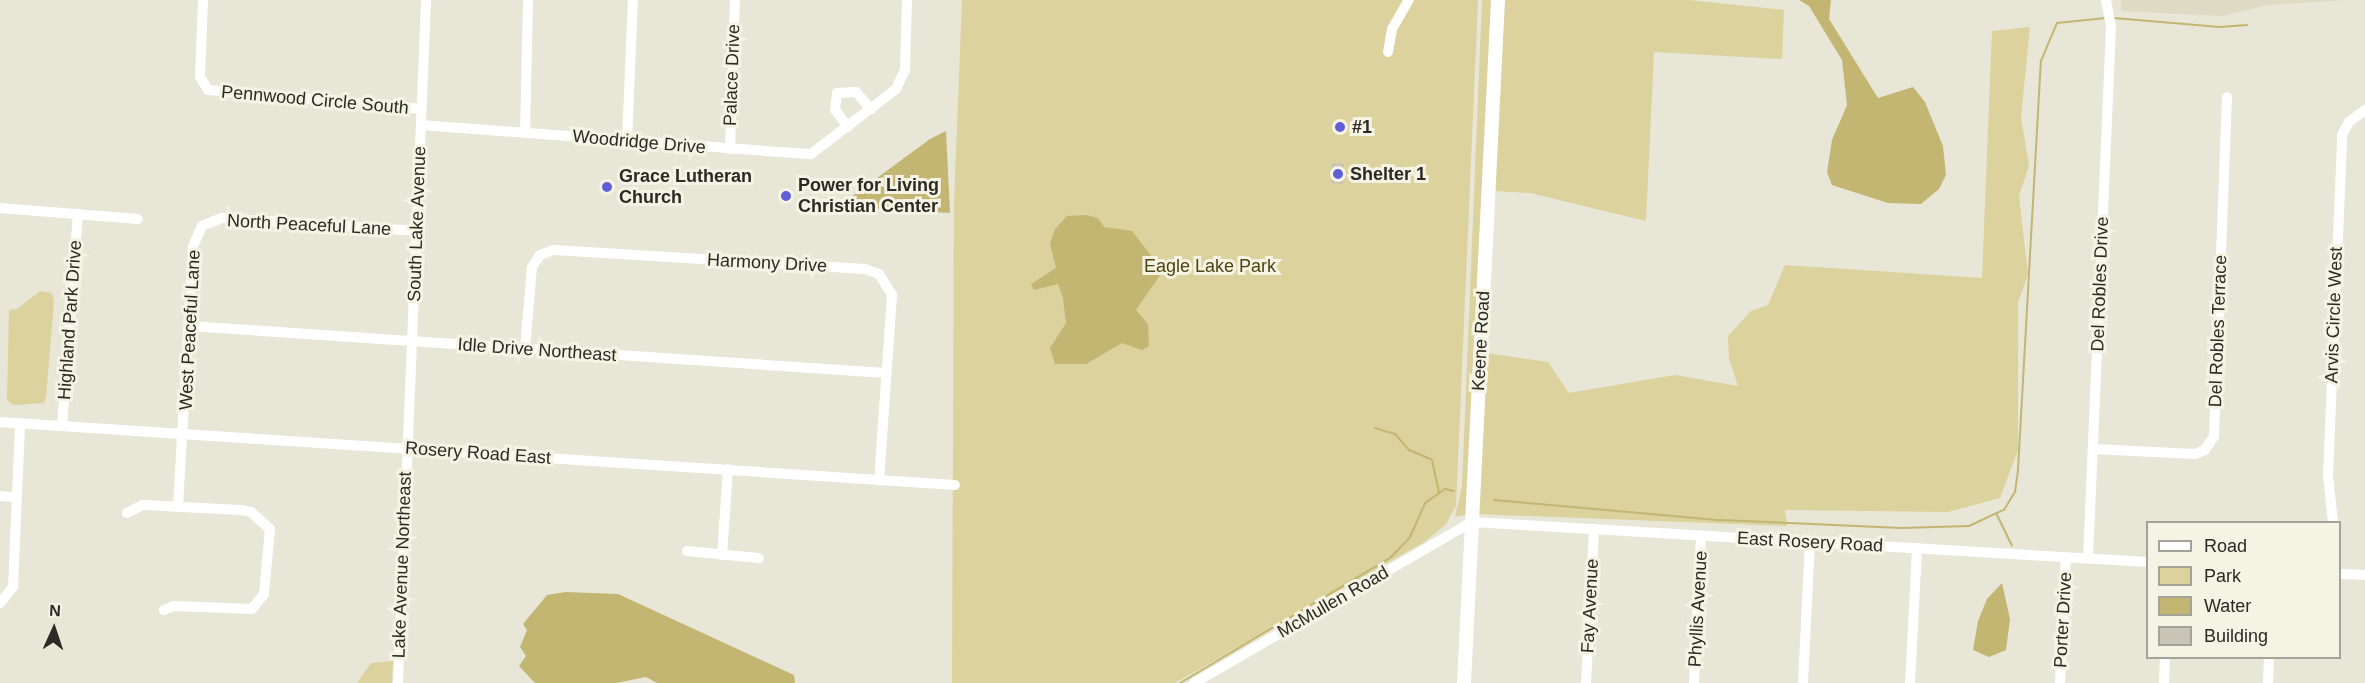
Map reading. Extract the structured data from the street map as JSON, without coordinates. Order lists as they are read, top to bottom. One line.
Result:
{"streets":{"main road":["Keene Road"],"street":["Palace Drive","Pennwood Circle South","Woodridge Drive","South Lake Avenue","North Peaceful Lane","Harmony Drive","Del Robles Drive","Arvis Circle West","Highland Park Drive","West Peaceful Lane","Del Robles Terrace","Idle Drive Northeast","Rosery Road East","East Rosery Road","Lake Avenue Northeast","McMullen Road","Fay Avenue","Phyllis Avenue","Porter Drive"]},"crossings":[["Palace Drive","Woodridge Drive"],["Pennwood Circle South","South Lake Avenue"],["Woodridge Drive","South Lake Avenue"],["South Lake Avenue","North Peaceful Lane"],["South Lake Avenue","Idle Drive Northeast"],["South Lake Avenue","Rosery Road East"],["South Lake Avenue","Lake Avenue Northeast"],["North Peaceful Lane","West Peaceful Lane"],["Harmony Drive","Idle Drive Northeast"],["Harmony Drive","Rosery Road East"],["Del Robles Drive","Del Robles Terrace"],["Del Robles Drive","East Rosery Road"],["Highland Park Drive","Rosery Road East"],["West Peaceful Lane","Idle Drive Northeast"],["West Peaceful Lane","Rosery Road East"],["Keene Road","East Rosery Road"],["Keene Road","McMullen Road"],["Rosery Road East","Lake Avenue Northeast"],["East Rosery Road","McMullen Road"],["East Rosery Road","Fay Avenue"],["East Rosery Road","Phyllis Avenue"],["East Rosery Road","Porter Drive"]],"parks":["Eagle Lake Park"],"places":["#1","Shelter 1","Grace Lutheran Church","Power for Living Christian Center"],"legend":["Road","Park","Water","Building"],"north":"top"}
